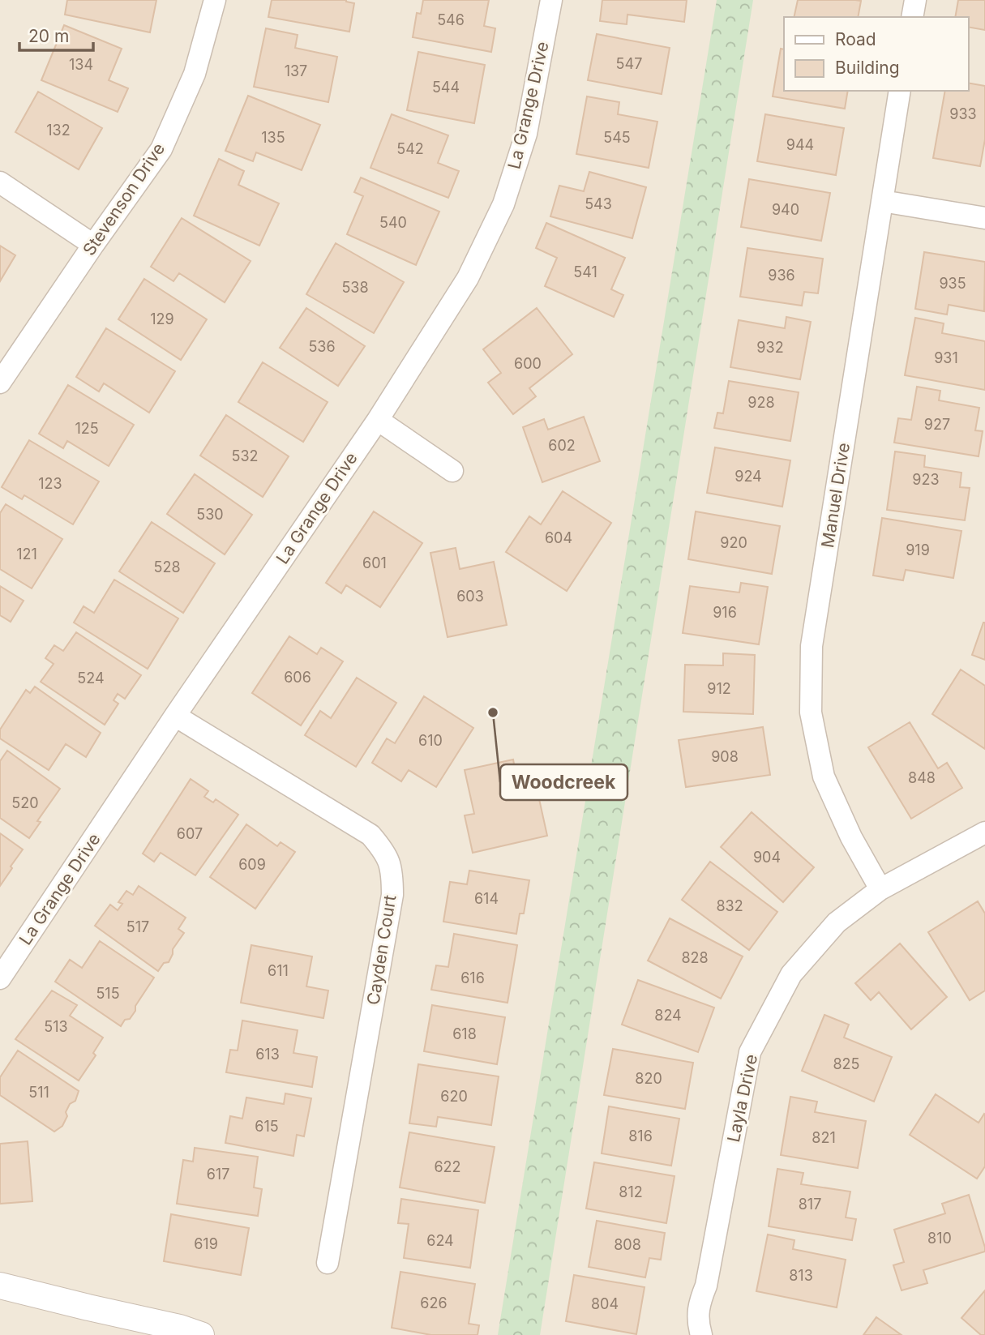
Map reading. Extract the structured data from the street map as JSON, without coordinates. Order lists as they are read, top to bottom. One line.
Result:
{"streets":{"street":["La Grange Drive","Stevenson Drive","Manuel Drive","Cayden Court","Layla Drive"]},"crossings":[["La Grange Drive","Cayden Court"],["Manuel Drive","Layla Drive"]],"places":["Woodcreek"],"house_numbers":["546","547","134","137","544","933","132","135","545","944","542","543","940","540","541","936","935","538","129","536","932","931","600","928","927","125","602","532","924","923","123","530","604","920","919","121","601","528","603","916","606","524","912","610","908","848","520","607","904","609","614","832","517","828","611","616","515","824","513","618","613","825","820","511","620","615","816","821","622","617","812","817","810","624","619","808","813","626","804"],"legend":["Road","Building"],"scale_bar":"20 m"}
